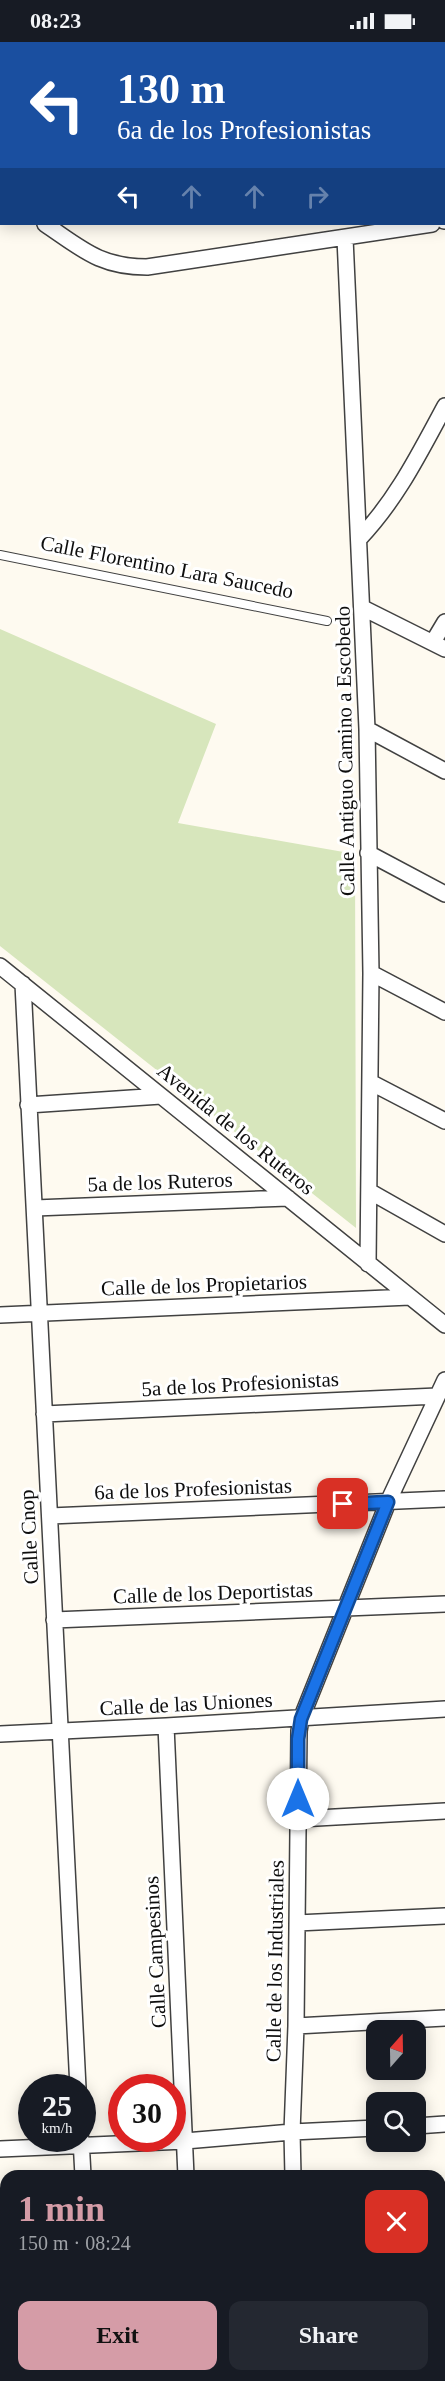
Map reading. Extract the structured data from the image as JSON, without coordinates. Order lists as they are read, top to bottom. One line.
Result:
{"streets":{"street":["Calle Antiguo Camino a Escobedo","Avenida de los Ruteros","5a de los Ruteros","Calle de los Propietarios","5a de los Profesionistas","6a de los Profesionistas","Calle Cnop","Calle de los Deportistas","Calle de las Uniones","Calle Campesinos","Calle de los Industriales"],"lane":["Calle Florentino Lara Saucedo"]},"crossings":[["Calle Antiguo Camino a Escobedo","Avenida de los Ruteros"],["Avenida de los Ruteros","5a de los Ruteros"],["Avenida de los Ruteros","Calle de los Propietarios"],["Avenida de los Ruteros","Calle Cnop"],["5a de los Ruteros","Calle Cnop"],["Calle de los Propietarios","Calle Cnop"],["5a de los Profesionistas","Calle Cnop"],["5a de los Profesionistas","Calle de los Industriales"],["6a de los Profesionistas","Calle Cnop"],["6a de los Profesionistas","Calle de los Industriales"],["Calle Cnop","Calle de los Deportistas"],["Calle Cnop","Calle de las Uniones"],["Calle de los Deportistas","Calle de los Industriales"],["Calle de las Uniones","Calle Campesinos"],["Calle de las Uniones","Calle de los Industriales"]],"north":"top","page":{"status":"08:23","turn":["130 m","6a de los Profesionistas"],"speed":"25 km/h","limit":"30","heading":["1 min","150 m · 08:24"],"buttons":["Exit","Share"]}}
